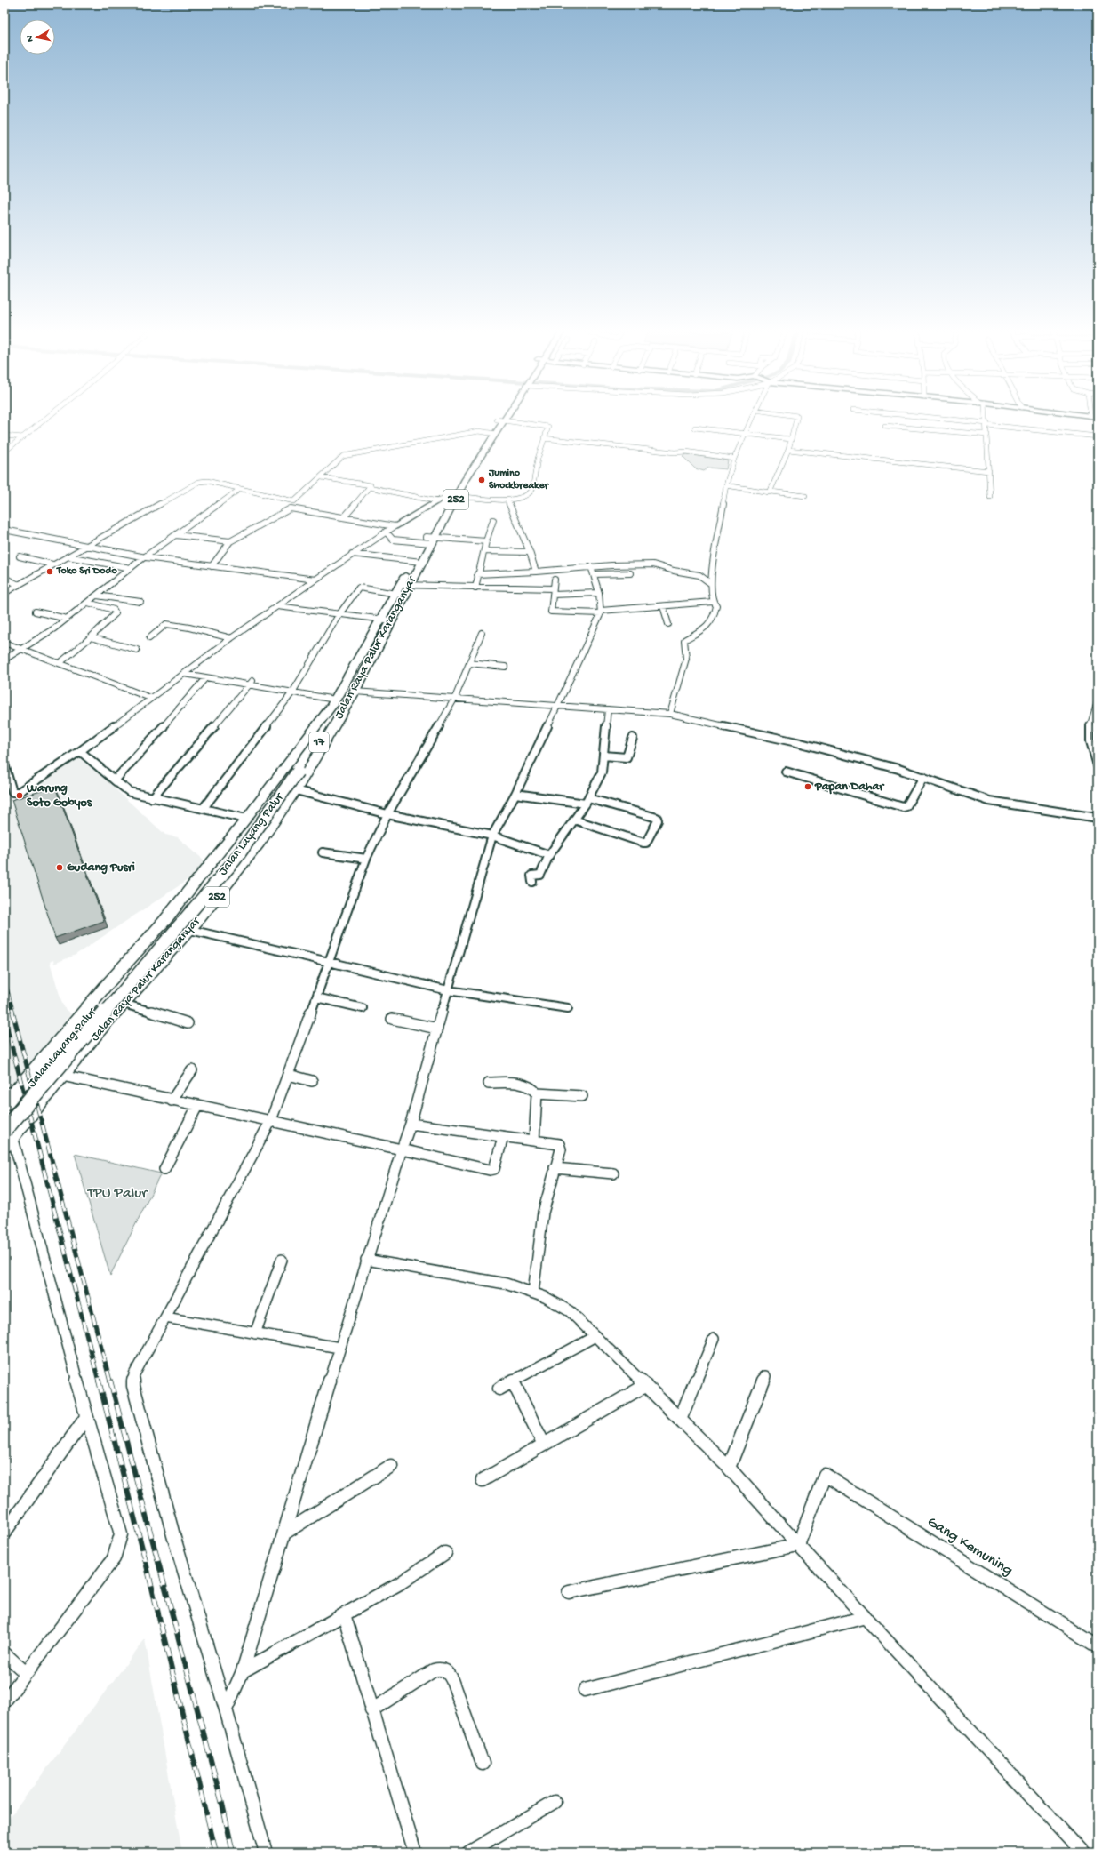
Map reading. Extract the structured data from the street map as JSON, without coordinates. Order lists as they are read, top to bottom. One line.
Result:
{"streets":{"main road":["252","Jalan Raya Palur Karanganyar","17","Jalan Layang Palur"],"street":["Gang Kemuning"]},"crossings":[["Jalan Raya Palur Karanganyar","Jalan Layang Palur"]],"parks":["TPU Palur"],"places":["Jumino Shockbreaker","Toko Sri Dodo","Papan Dahar","Warung Soto Gobyos","Gudang Pusri"],"north":"left"}
